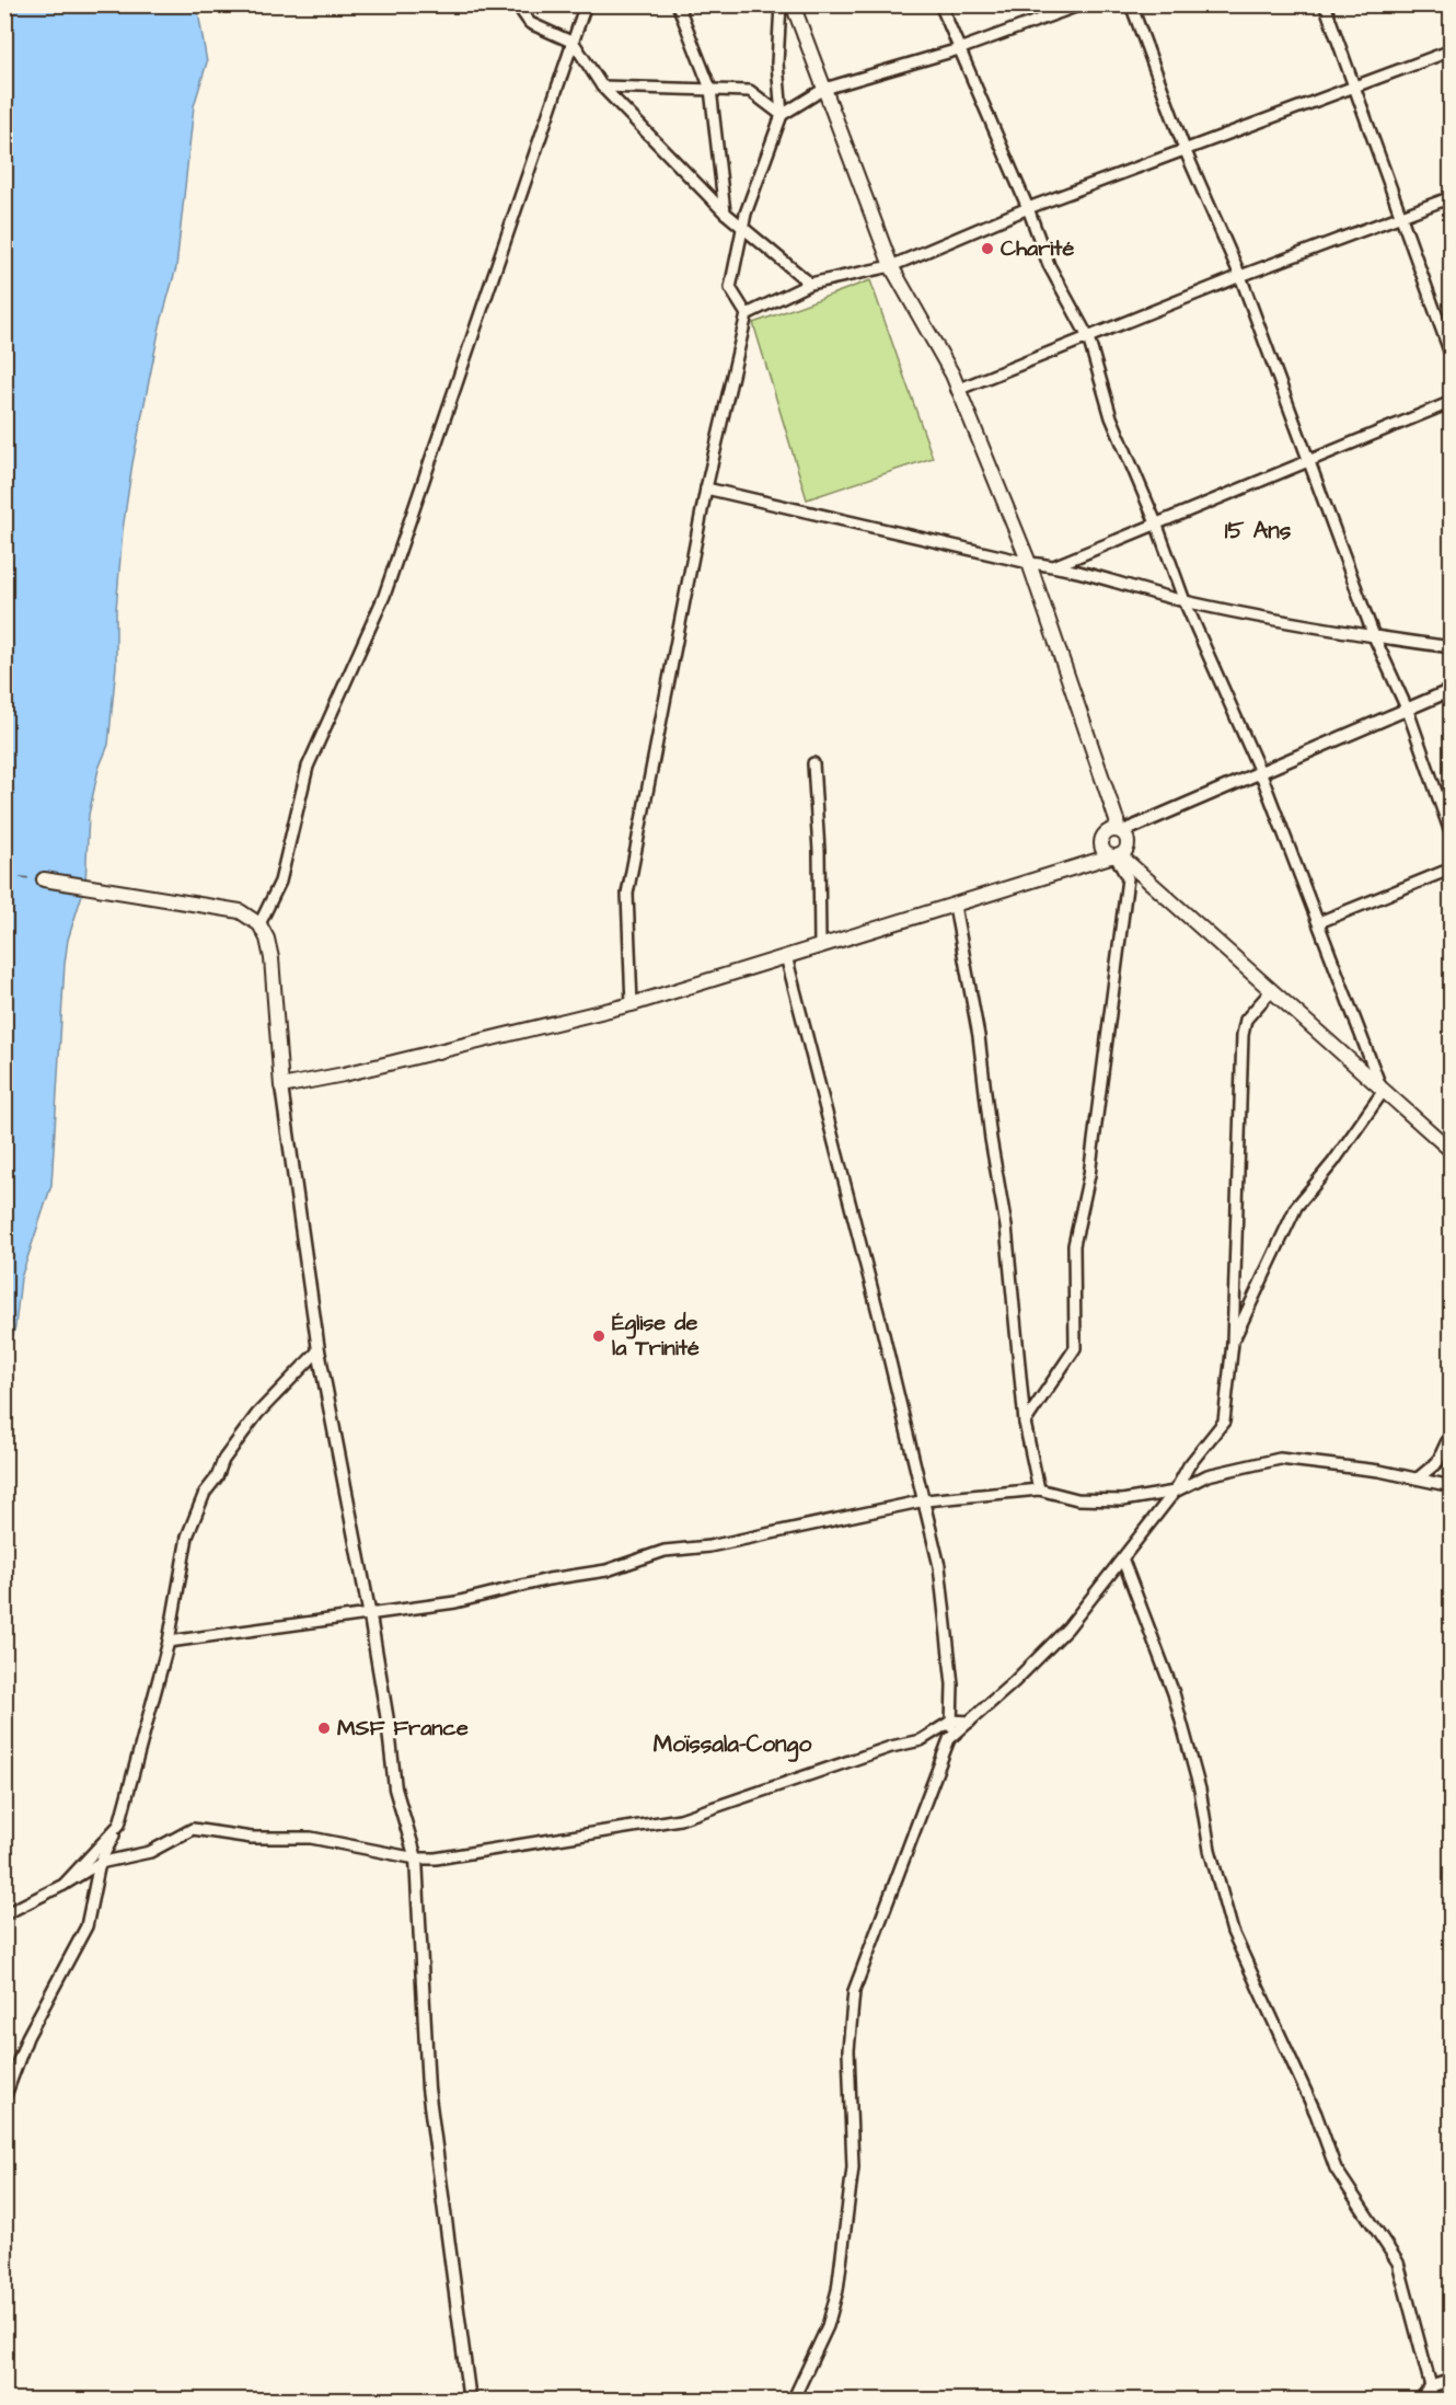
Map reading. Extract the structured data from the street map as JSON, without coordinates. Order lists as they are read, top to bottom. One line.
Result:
{"districts":["15 Ans","Moïssala-Congo"],"places":["Charité","Église de la Trinité","MSF France"]}
